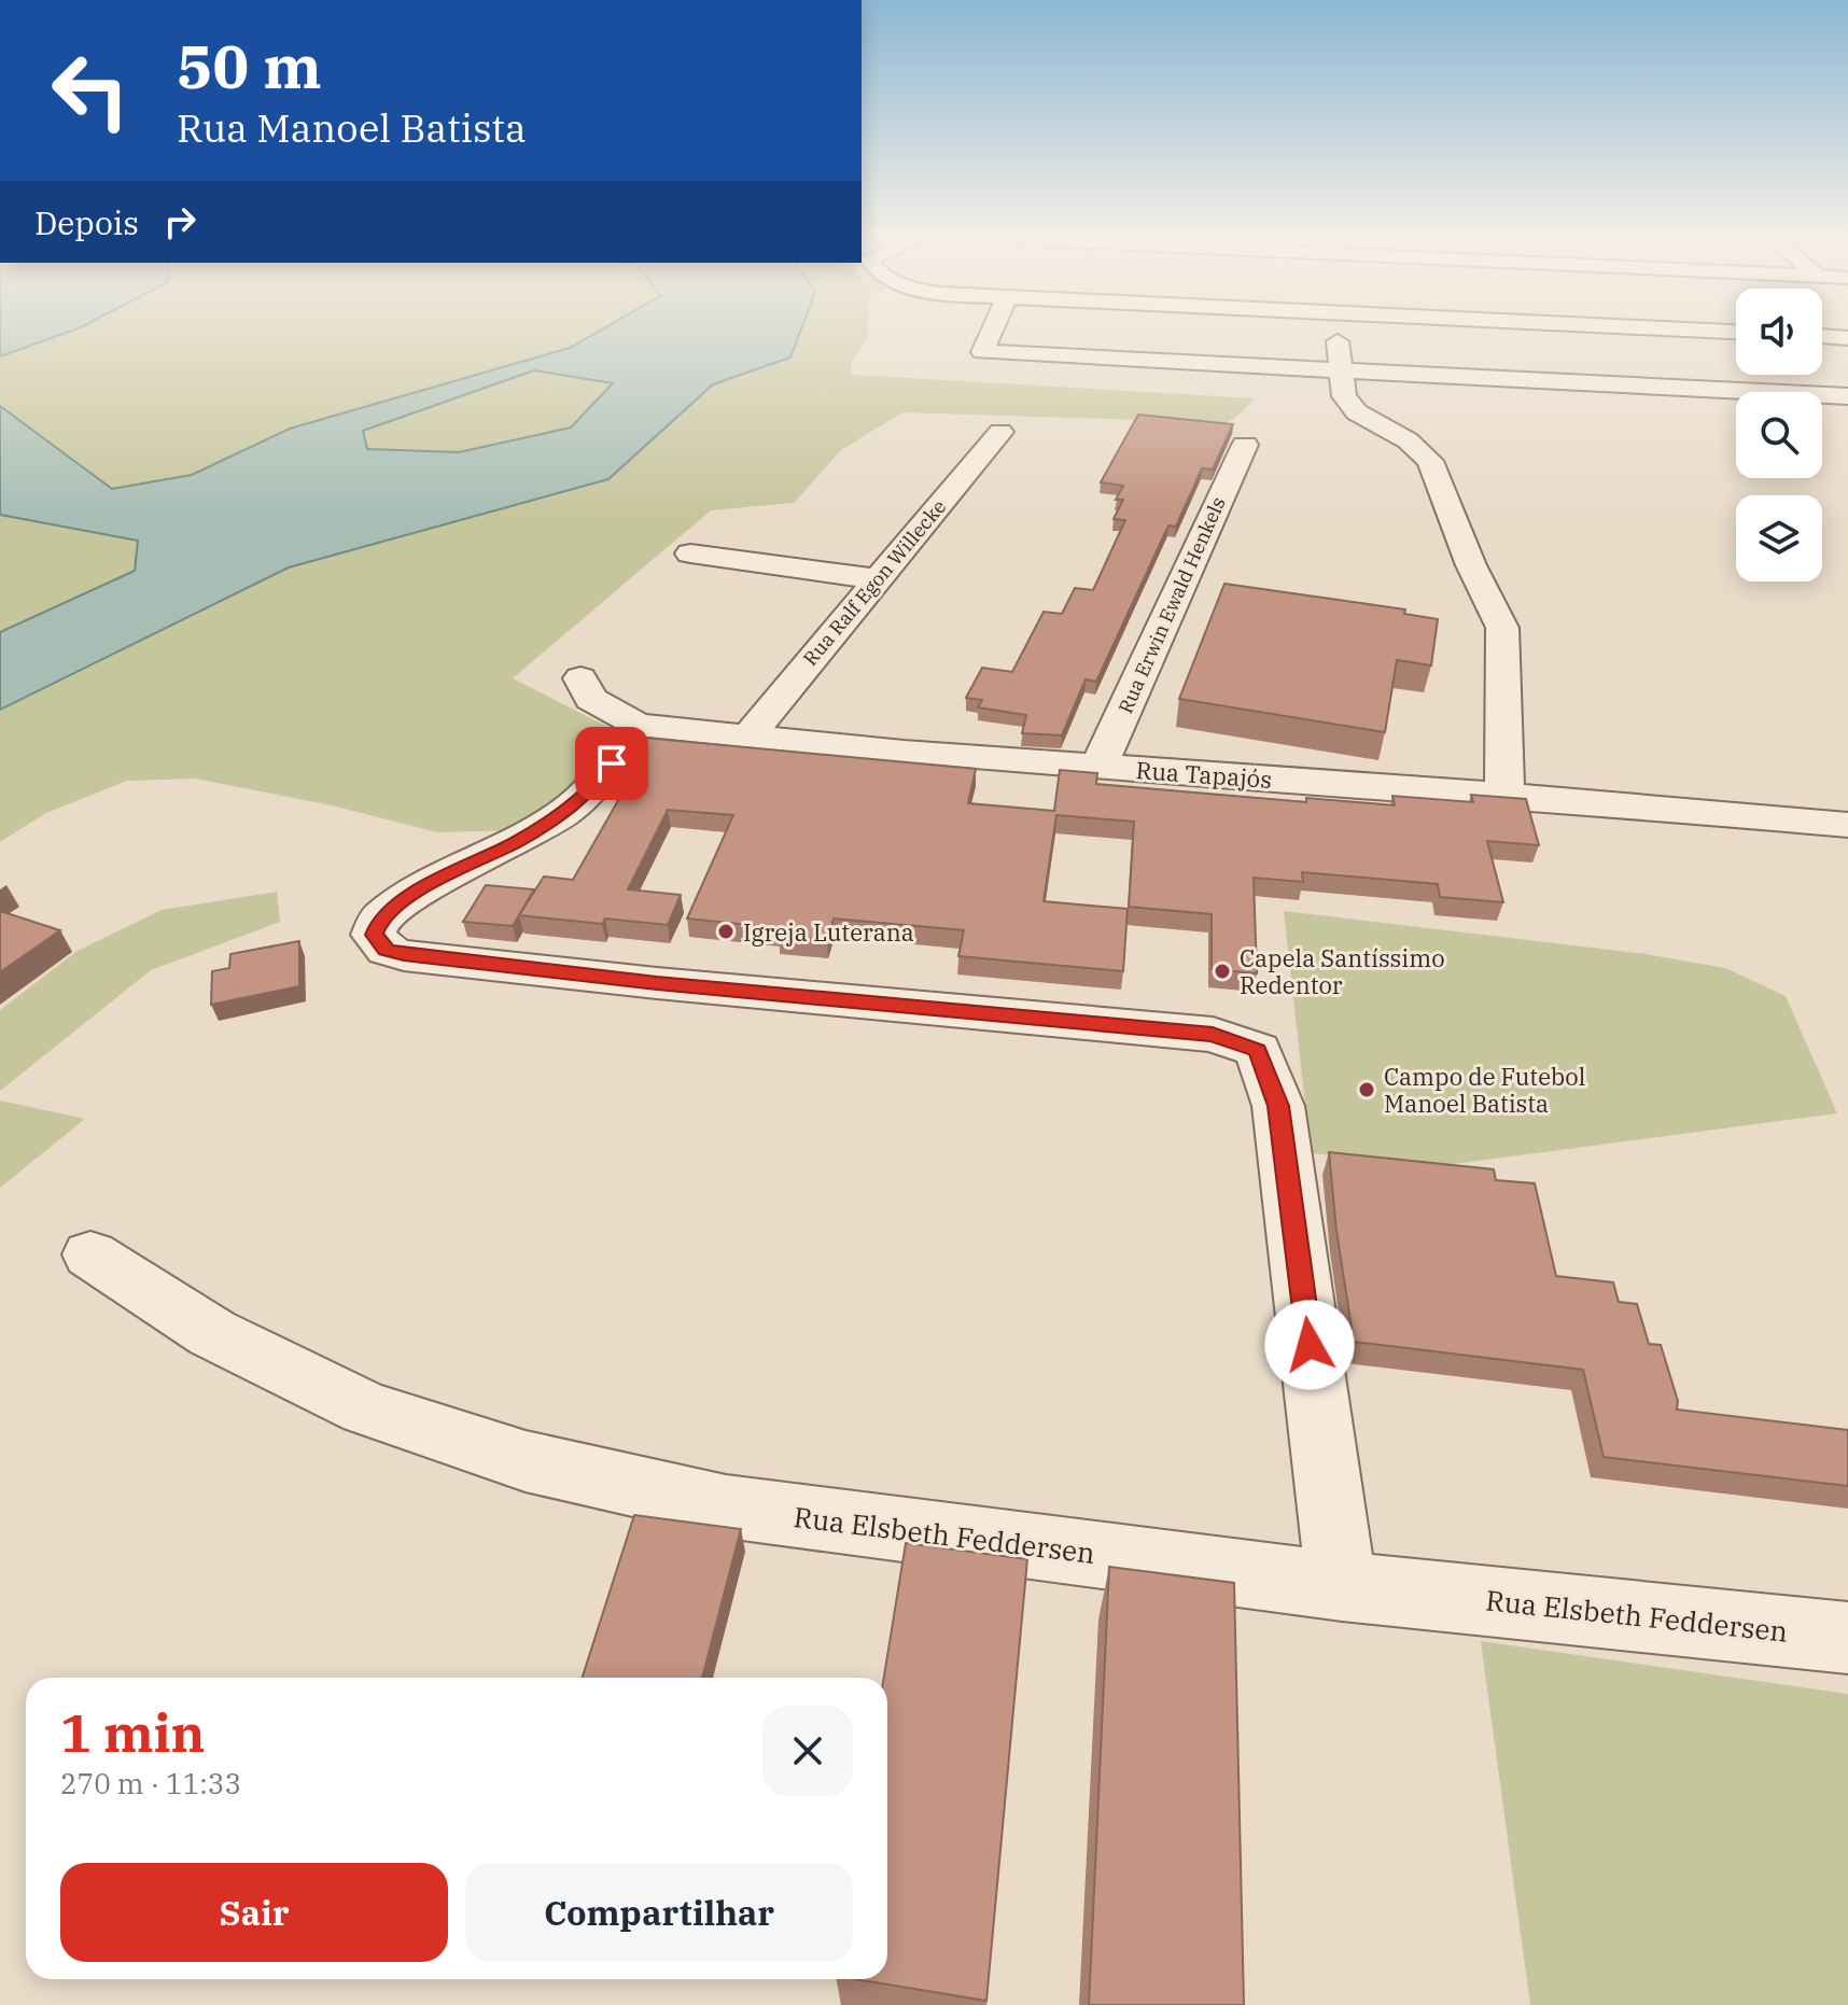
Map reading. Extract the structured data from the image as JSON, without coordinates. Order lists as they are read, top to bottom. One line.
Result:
{"streets":{"street":["Rua Ralf Egon Willecke","Rua Erwin Ewald Henkels","Rua Tapajós","Rua Elsbeth Feddersen"]},"crossings":[["Rua Ralf Egon Willecke","Rua Tapajós"],["Rua Erwin Ewald Henkels","Rua Tapajós"]],"places":["Igreja Luterana","Capela Santíssimo Redentor","Campo de Futebol Manoel Batista"],"page":{"turn":["50 m","Rua Manoel Batista"],"then":"Depois","heading":["1 min","270 m · 11:33"],"buttons":["Sair","Compartilhar"]}}
